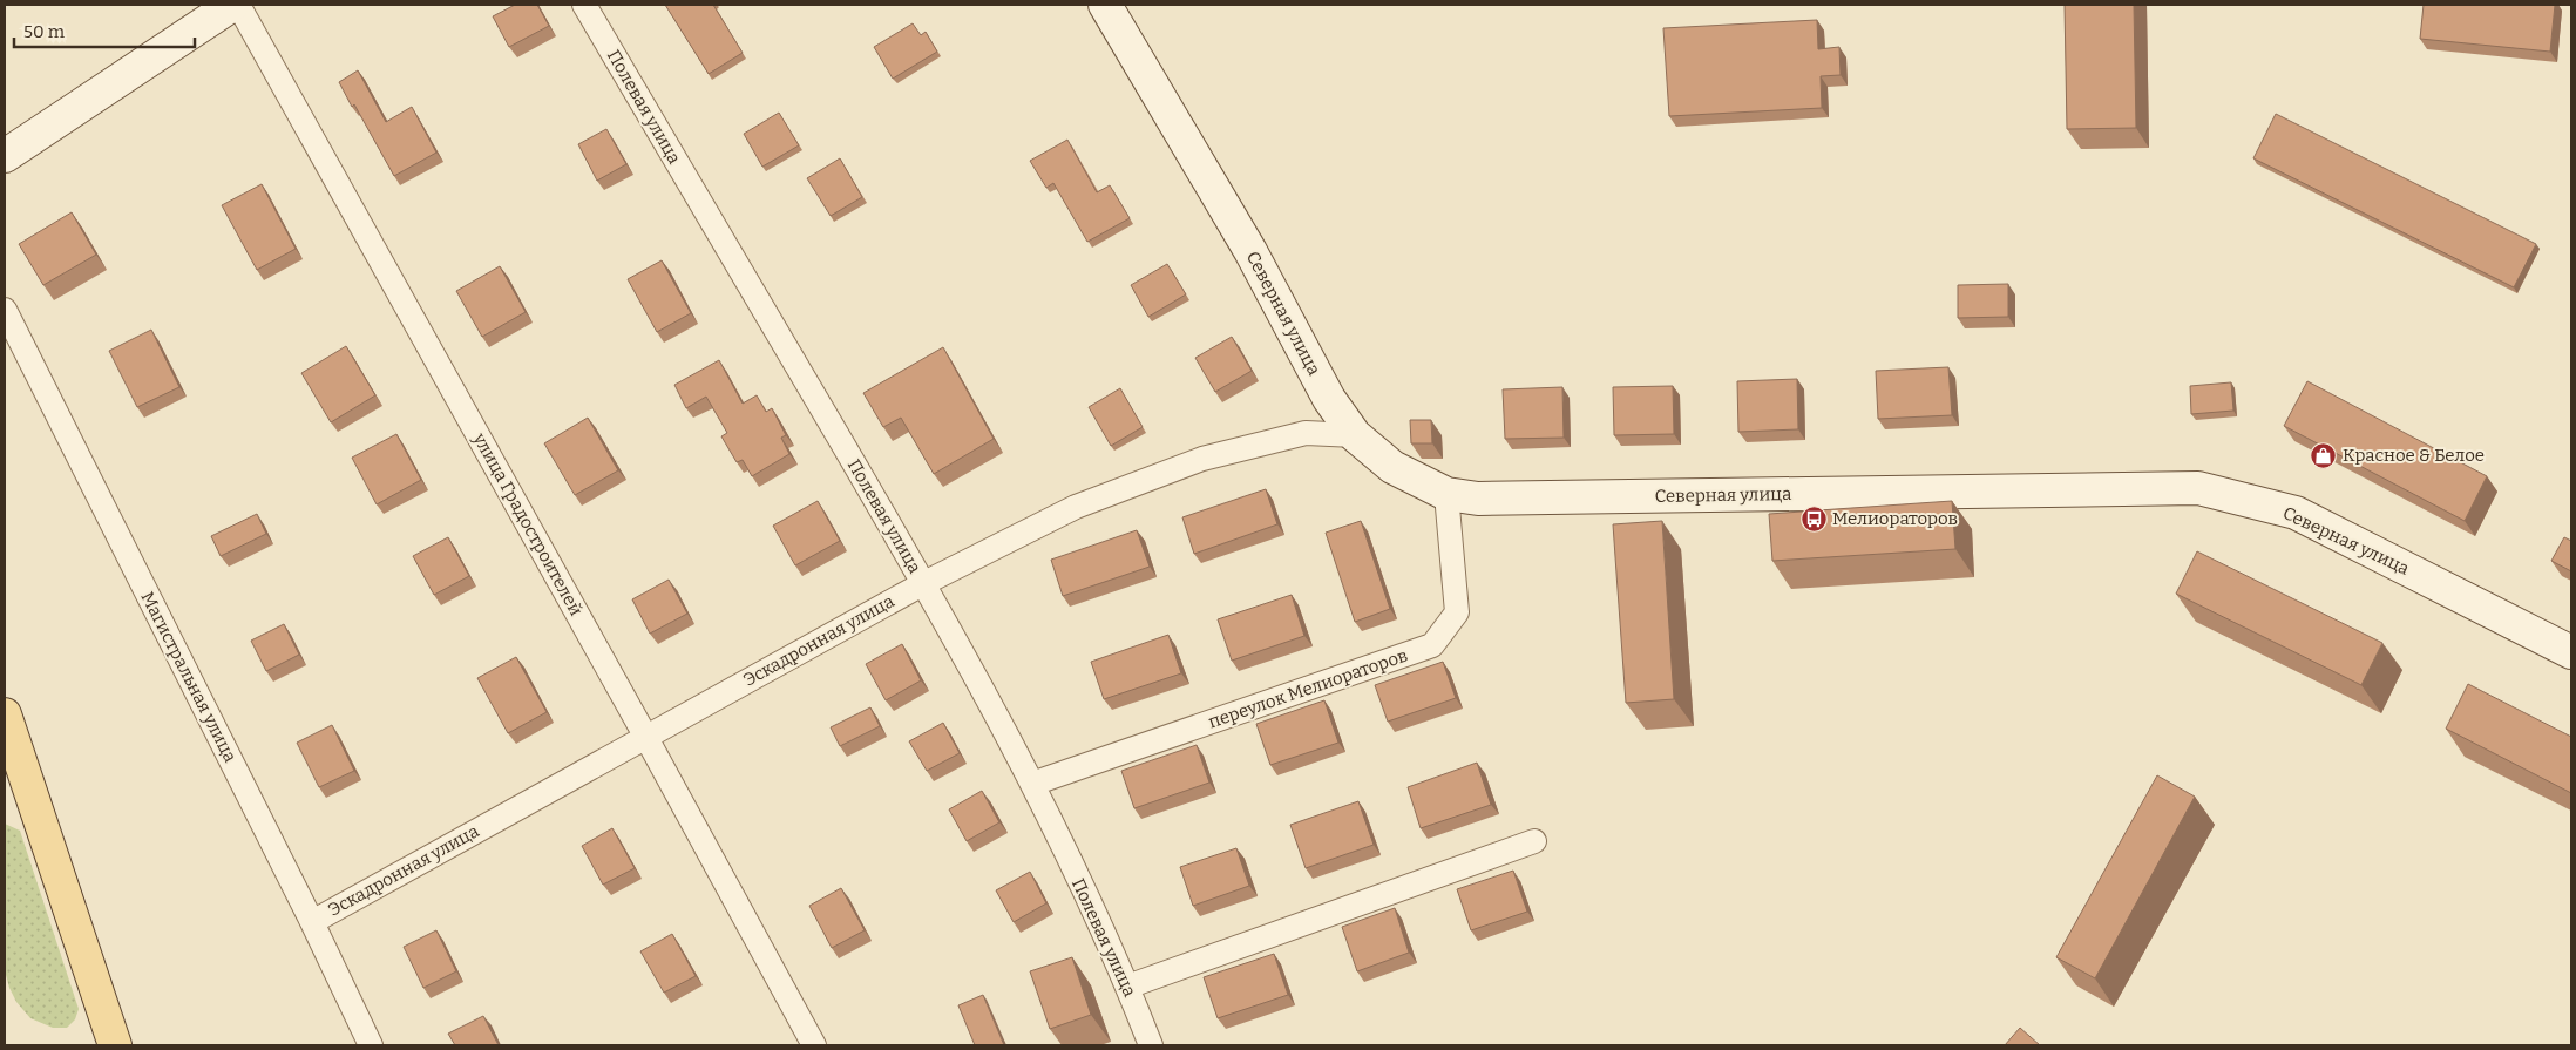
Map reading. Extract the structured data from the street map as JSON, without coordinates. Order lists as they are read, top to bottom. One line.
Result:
{"streets":{"street":["Полевая улица","Северная улица","улица Градостроителей","Эскадронная улица","Магистральная улица","переулок Мелиораторов"]},"crossings":[["Полевая улица","Эскадронная улица"],["Полевая улица","переулок Мелиораторов"],["Северная улица","Эскадронная улица"],["Северная улица","переулок Мелиораторов"],["улица Градостроителей","Эскадронная улица"],["Эскадронная улица","Магистральная улица"]],"places":{"shop":["Красное & Белое"],"bus stop":["Мелиораторов"]},"scale_bar":"50 m"}
